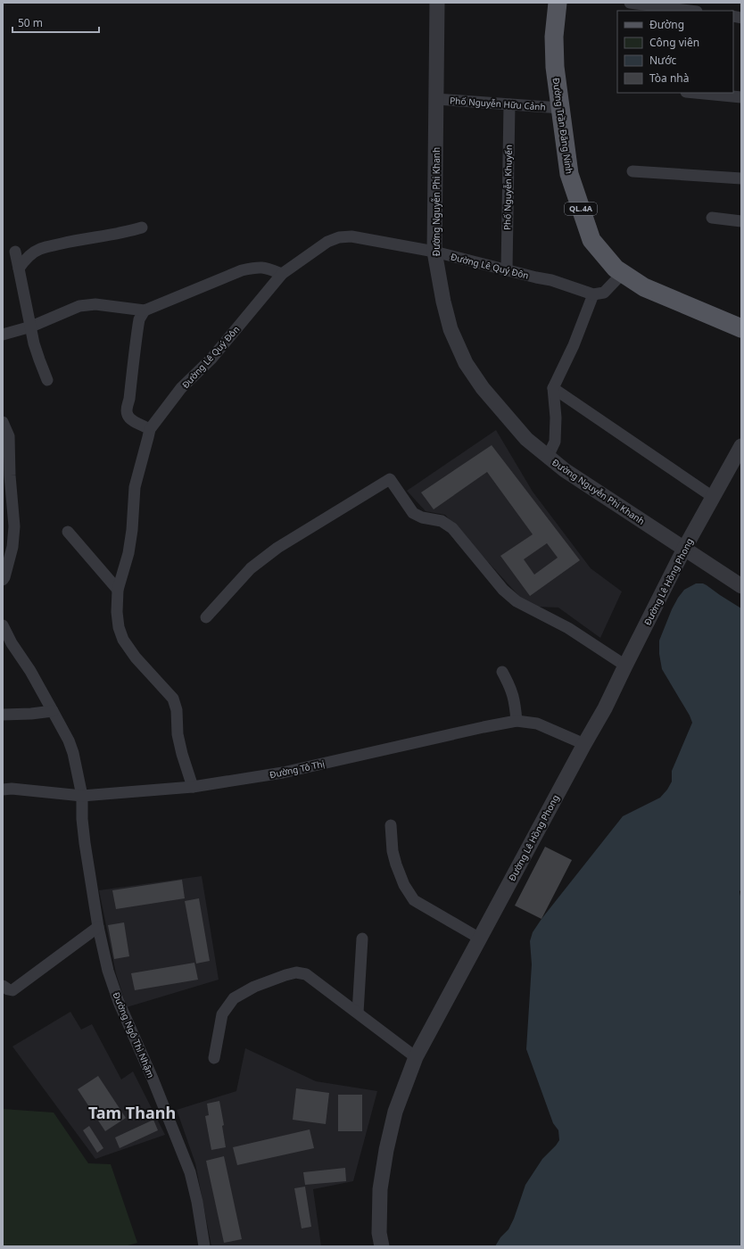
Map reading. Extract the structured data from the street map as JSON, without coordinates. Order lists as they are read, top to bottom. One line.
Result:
{"streets":{"main road":["Đường Trần Đăng Ninh","QL.4A"],"street":["Phố Nguyễn Hữu Cảnh","Phố Nguyễn Khuyến","Đường Nguyễn Phi Khanh","Đường Lê Quý Đôn","Đường Lê Hồng Phong","Đường Tô Thị","Đường Ngô Thì Nhậm"]},"crossings":[["Phố Nguyễn Hữu Cảnh","Đường Trần Đăng Ninh"],["Phố Nguyễn Hữu Cảnh","Phố Nguyễn Khuyến"],["Phố Nguyễn Hữu Cảnh","Đường Nguyễn Phi Khanh"],["Phố Nguyễn Khuyến","Đường Lê Quý Đôn"],["Đường Nguyễn Phi Khanh","Đường Lê Quý Đôn"],["Đường Nguyễn Phi Khanh","Đường Lê Hồng Phong"],["Đường Lê Quý Đôn","Đường Tô Thị"],["Đường Lê Hồng Phong","Đường Tô Thị"],["Đường Tô Thị","Đường Ngô Thì Nhậm"]],"districts":["Tam Thanh"],"legend":["Đường","Công viên","Nước","Tòa nhà"],"scale_bar":"50 m"}
